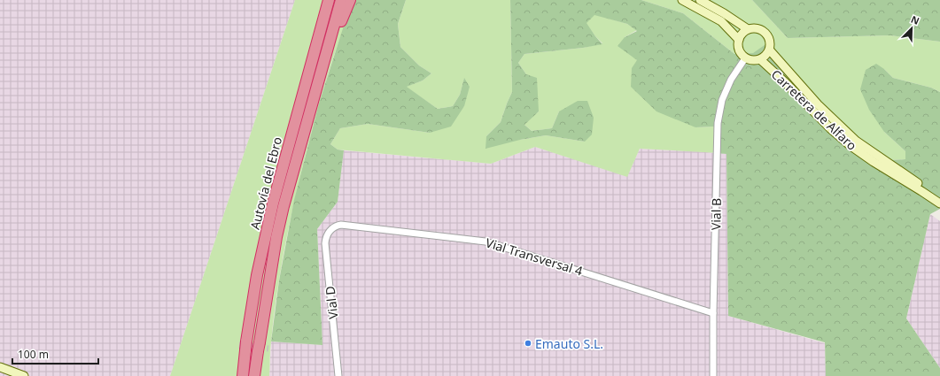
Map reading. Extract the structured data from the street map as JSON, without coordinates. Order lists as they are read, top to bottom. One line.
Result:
{"streets":{"highway":["Autovía del Ebro"],"main road":["Carretera de Alfaro"],"street":["Vial B","Vial Transversal 4","Vial D"]},"crossings":[["Carretera de Alfaro","Vial B"],["Vial B","Vial Transversal 4"],["Vial Transversal 4","Vial D"]],"places":["Emauto S.L."],"scale_bar":"100 m","north":"top right"}
